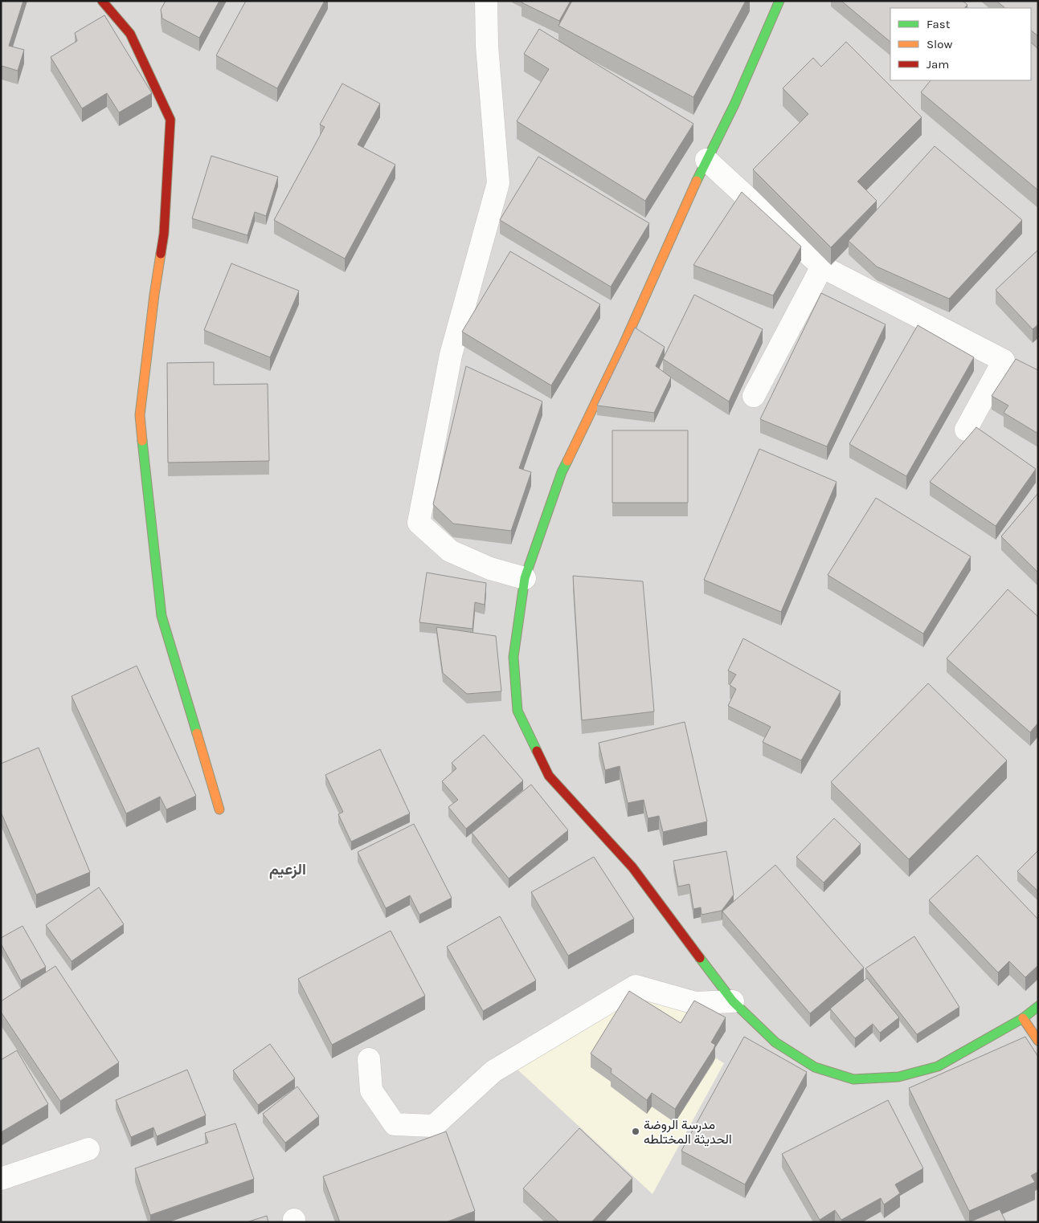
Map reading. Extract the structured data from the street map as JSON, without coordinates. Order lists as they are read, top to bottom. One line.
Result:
{"districts":["الزعيم"],"places":["مدرسة الروضة الحديثة المختلطه"],"legend":["Fast","Slow","Jam"]}
